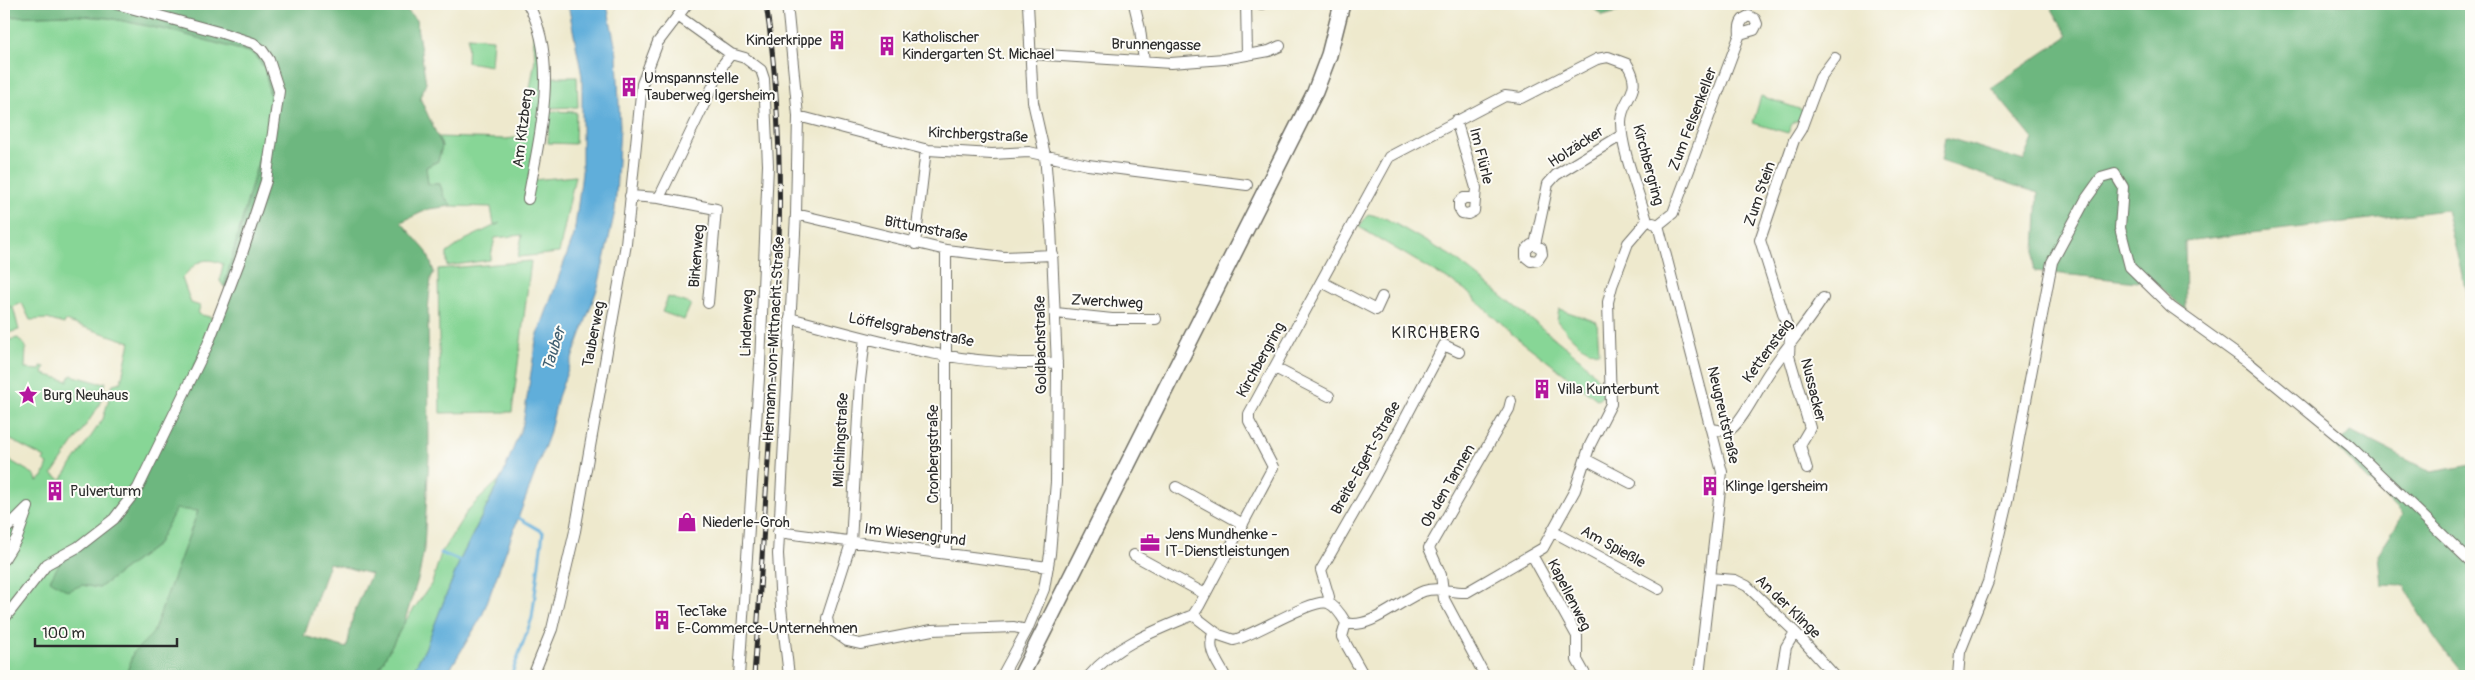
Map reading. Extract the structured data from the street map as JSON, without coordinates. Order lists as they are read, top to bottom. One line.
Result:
{"streets":{"street":["Brunnengasse","Zum Felsenkeller","Am Kitzberg","Kirchbergstraße","Holzäcker","Im Flürle","Kirchbergring","Zum Stein","Bittumstraße","Birkenweg","Zwerchweg","Lindenweg","Löffelsgrabenstraße","Tauberweg","Hermann-von-Mittnacht-Straße","Goldbachstraße","Kettensteig","Nussacker","Neugreutstraße","Milchlingstraße","Cronbergstraße","Breite-Egert-Straße","Ob den Tannen","Im Wiesengrund","Am Spießle","Kapellenweg","An der Klinge"]},"crossings":[["Brunnengasse","Goldbachstraße"],["Zum Felsenkeller","Neugreutstraße"],["Kirchbergstraße","Hermann-von-Mittnacht-Straße"],["Kirchbergstraße","Goldbachstraße"],["Holzäcker","Kirchbergring"],["Im Flürle","Kirchbergring"],["Kirchbergring","Ob den Tannen"],["Kirchbergring","Am Spießle"],["Kirchbergring","Kapellenweg"],["Zum Stein","Kettensteig"],["Zum Stein","Nussacker"],["Bittumstraße","Hermann-von-Mittnacht-Straße"],["Bittumstraße","Goldbachstraße"],["Bittumstraße","Cronbergstraße"],["Birkenweg","Tauberweg"],["Zwerchweg","Goldbachstraße"],["Lindenweg","Tauberweg"],["Löffelsgrabenstraße","Hermann-von-Mittnacht-Straße"],["Löffelsgrabenstraße","Goldbachstraße"],["Löffelsgrabenstraße","Milchlingstraße"],["Löffelsgrabenstraße","Cronbergstraße"],["Hermann-von-Mittnacht-Straße","Im Wiesengrund"],["Goldbachstraße","Milchlingstraße"],["Goldbachstraße","Im Wiesengrund"],["Kettensteig","Nussacker"],["Kettensteig","Neugreutstraße"],["Neugreutstraße","An der Klinge"],["Milchlingstraße","Im Wiesengrund"],["Cronbergstraße","Im Wiesengrund"]],"districts":["KIRCHBERG"],"water":["Tauber"],"places":{"building":["Kinderkrippe","Katholischer Kindergarten St. Michael","Umspannstelle Tauberweg Igersheim","Villa Kunterbunt","Klinge Igersheim","Pulverturm","TecTake E-Commerce-Unternehmen"],"place":["Burg Neuhaus"],"shop":["Niederle-Groh"],"office":["Jens Mundhenke - IT-Dienstleistungen"]},"scale_bar":"100 m"}
